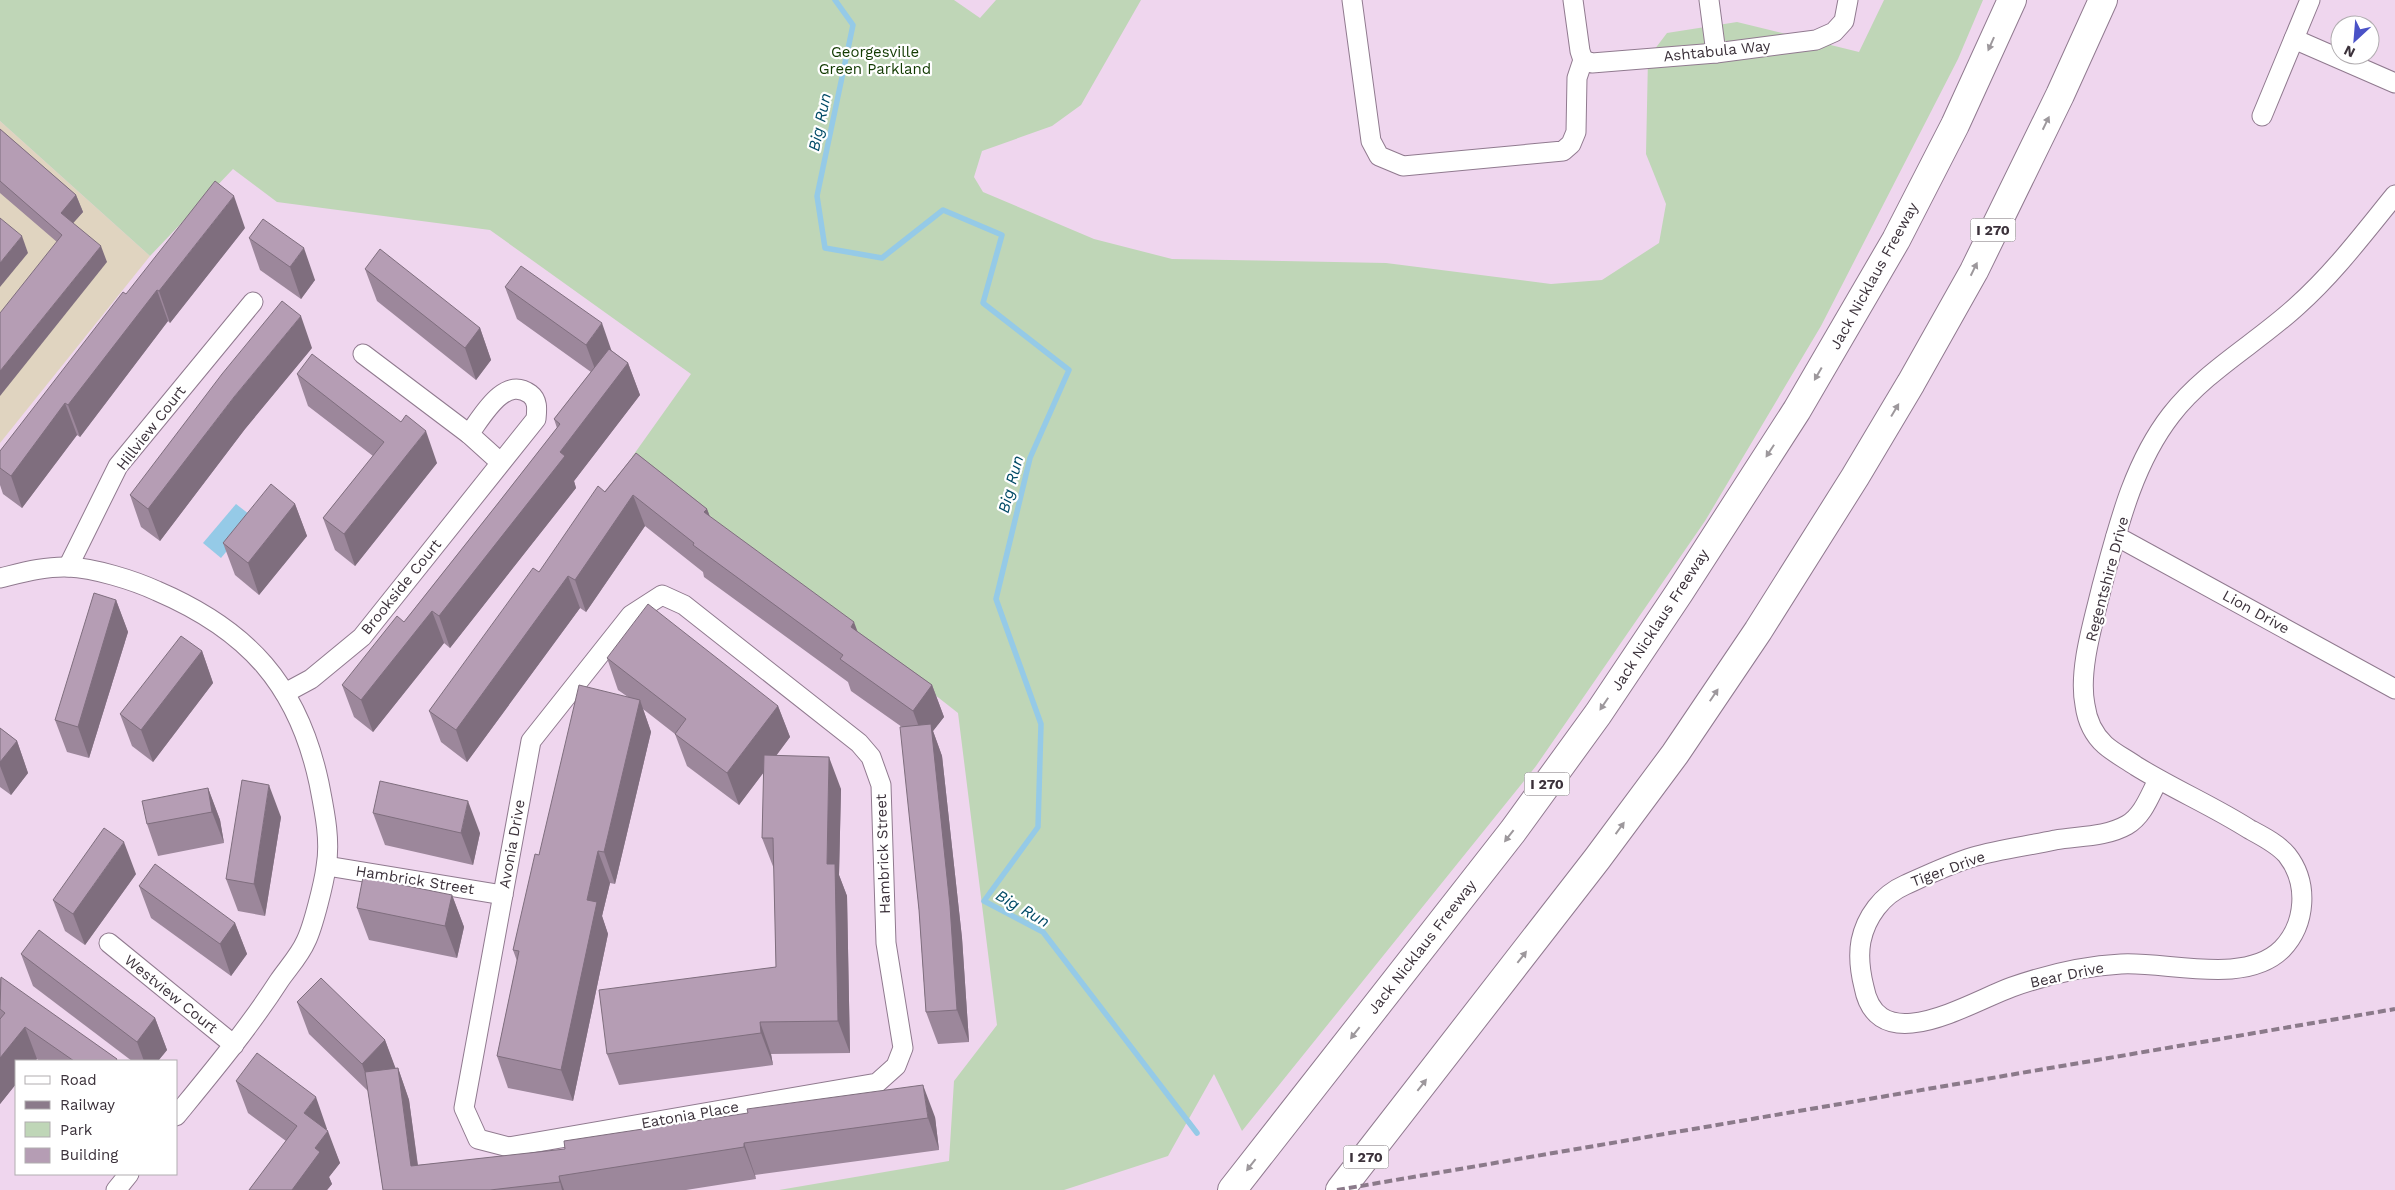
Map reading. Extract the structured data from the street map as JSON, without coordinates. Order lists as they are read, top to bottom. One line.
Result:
{"streets":{"highway":["I 270","Jack Nicklaus Freeway"],"street":["Ashtabula Way","Hillview Court","Regentshire Drive","Brookside Court","Lion Drive","Avonia Drive","Hambrick Street","Tiger Drive","Bear Drive","Westview Court","Eatonia Place"]},"crossings":[["Regentshire Drive","Lion Drive"],["Regentshire Drive","Tiger Drive"],["Regentshire Drive","Bear Drive"],["Avonia Drive","Hambrick Street"],["Avonia Drive","Eatonia Place"],["Hambrick Street","Eatonia Place"],["Tiger Drive","Bear Drive"]],"water":["Big Run"],"parks":["Georgesville Green Parkland"],"legend":["Road","Railway","Park","Building"],"north":"bottom left"}
